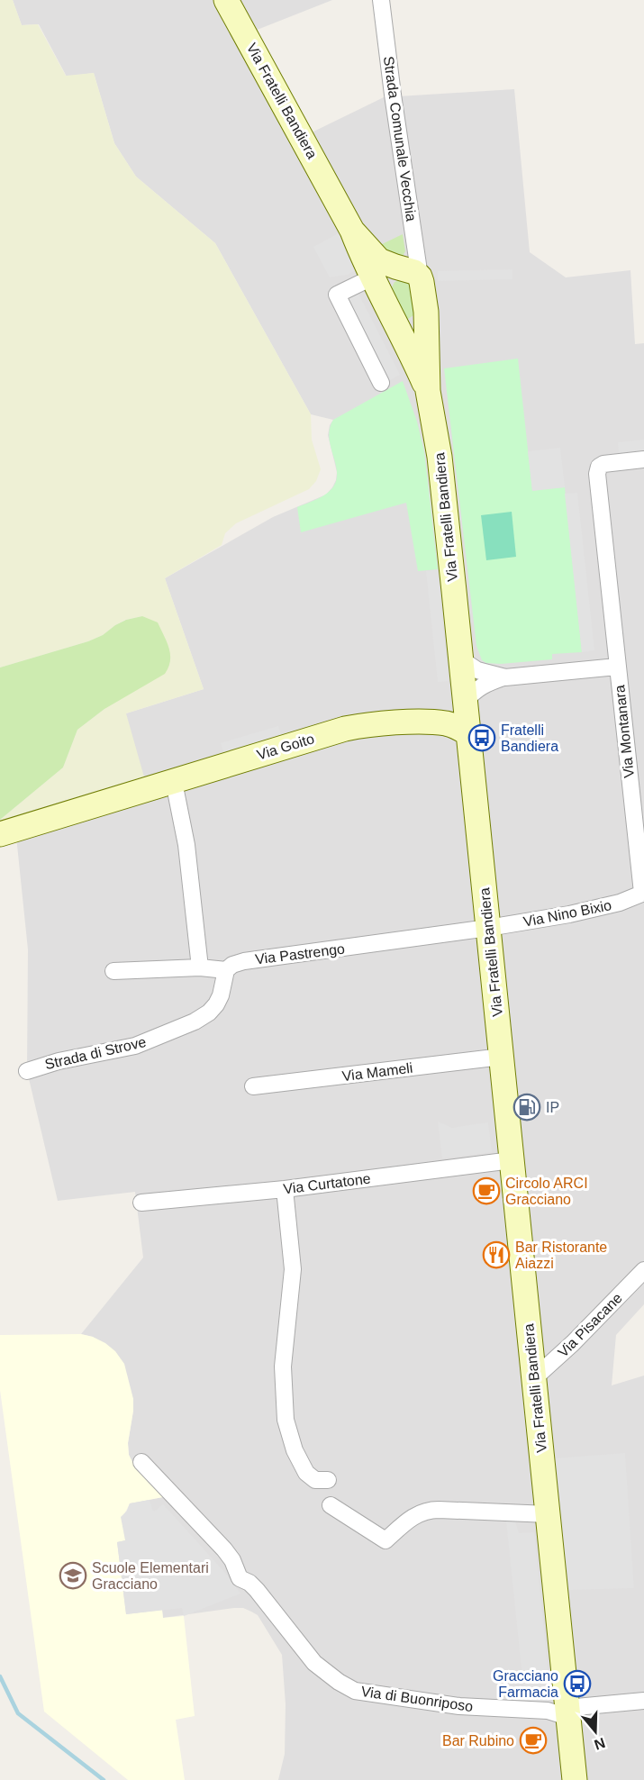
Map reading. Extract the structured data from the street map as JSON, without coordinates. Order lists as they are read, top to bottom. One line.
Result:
{"streets":{"main road":["Via Fratelli Bandiera","Via Goito"],"street":["Strada Comunale Vecchia","Via Montanara","Via Nino Bixio","Via Pastrengo","Strada di Strove","Via Mameli","Via Curtatone","Via Pisacane","Via di Buonriposo"]},"crossings":[["Via Fratelli Bandiera","Strada Comunale Vecchia"],["Via Fratelli Bandiera","Via Montanara"],["Via Fratelli Bandiera","Via Goito"],["Via Fratelli Bandiera","Via Nino Bixio"],["Via Fratelli Bandiera","Via Pastrengo"],["Via Fratelli Bandiera","Via Mameli"],["Via Fratelli Bandiera","Via Curtatone"],["Via Fratelli Bandiera","Via Pisacane"],["Via Fratelli Bandiera","Via di Buonriposo"],["Via Montanara","Via Goito"],["Via Montanara","Via Nino Bixio"],["Via Nino Bixio","Via Pastrengo"],["Via Pastrengo","Strada di Strove"]],"places":{"bus stop":["Fratelli Bandiera","Gracciano Farmacia"],"fuel station":["IP"],"cafe":["Circolo ARCI Gracciano","Bar Rubino"],"restaurant":["Bar Ristorante Aiazzi"],"school or university":["Scuole Elementari Gracciano"]},"north":"bottom"}
